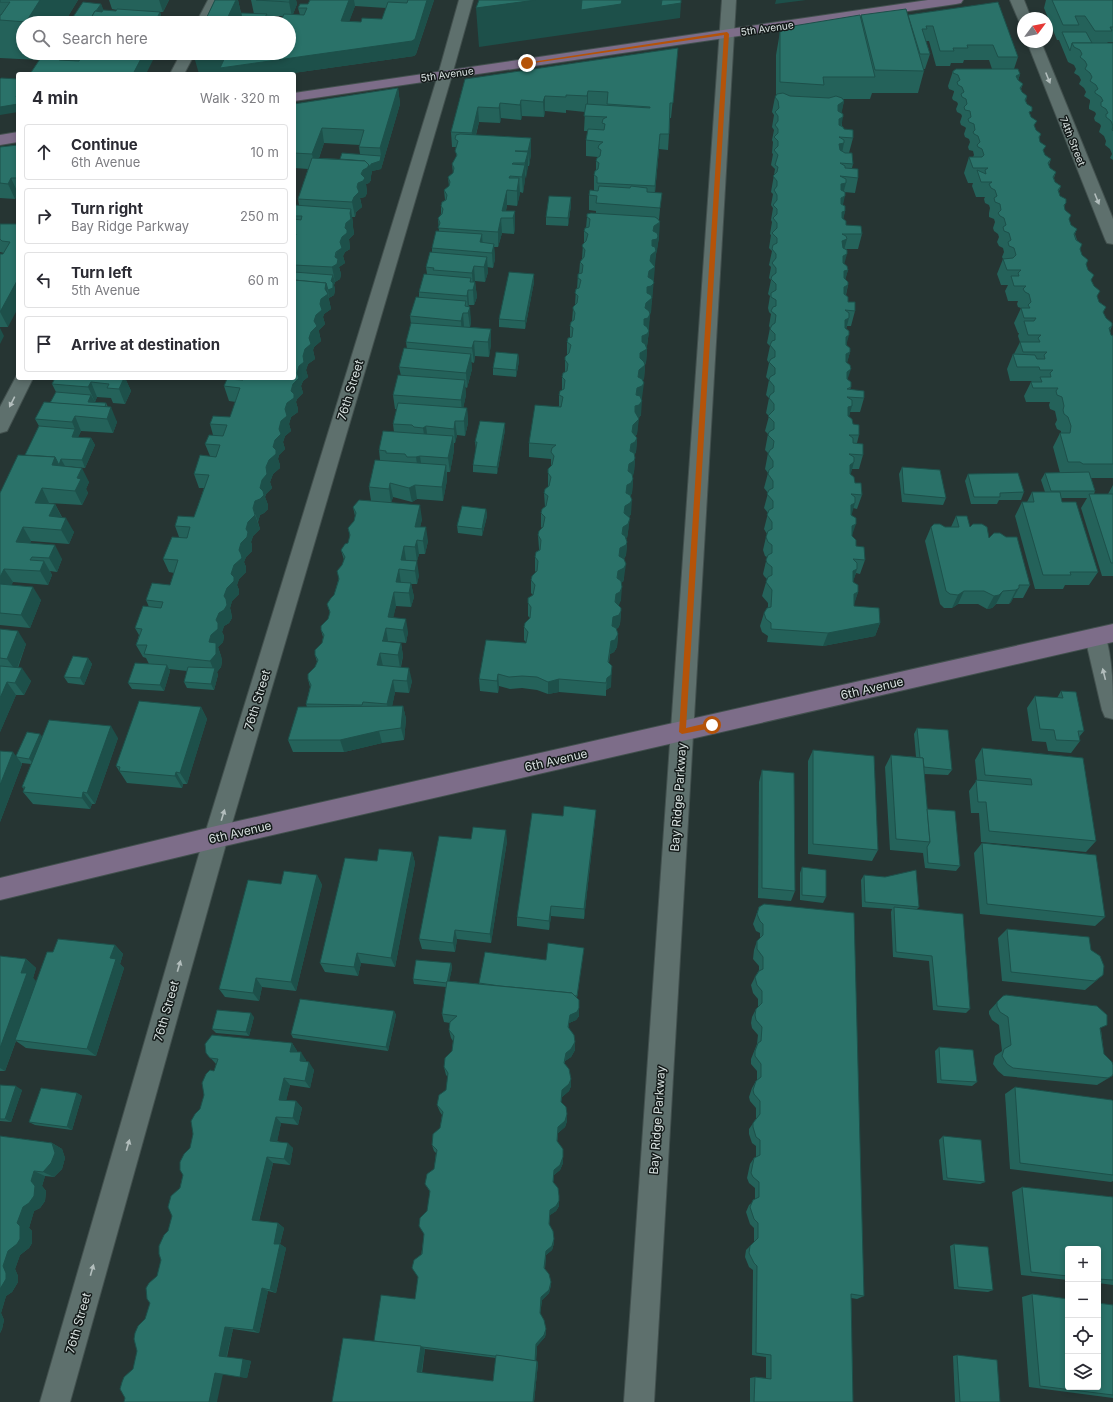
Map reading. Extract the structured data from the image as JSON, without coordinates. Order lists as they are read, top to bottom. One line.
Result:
{"streets":{"street":["5th Avenue","74th Street","76th Street","6th Avenue","Bay Ridge Parkway"]},"crossings":[["5th Avenue","76th Street"],["5th Avenue","Bay Ridge Parkway"],["76th Street","6th Avenue"],["6th Avenue","Bay Ridge Parkway"]],"one_way":["74th Street","76th Street"],"north":"top right","page":{"search":"Search here","heading":["4 min","Walk · 320 m"],"list":[["Continue","6th Avenue","10 m"],["Turn right","Bay Ridge Parkway","250 m"],["Turn left","5th Avenue","60 m"],"Arrive at destination"],"map_buttons":["+","−"]}}
